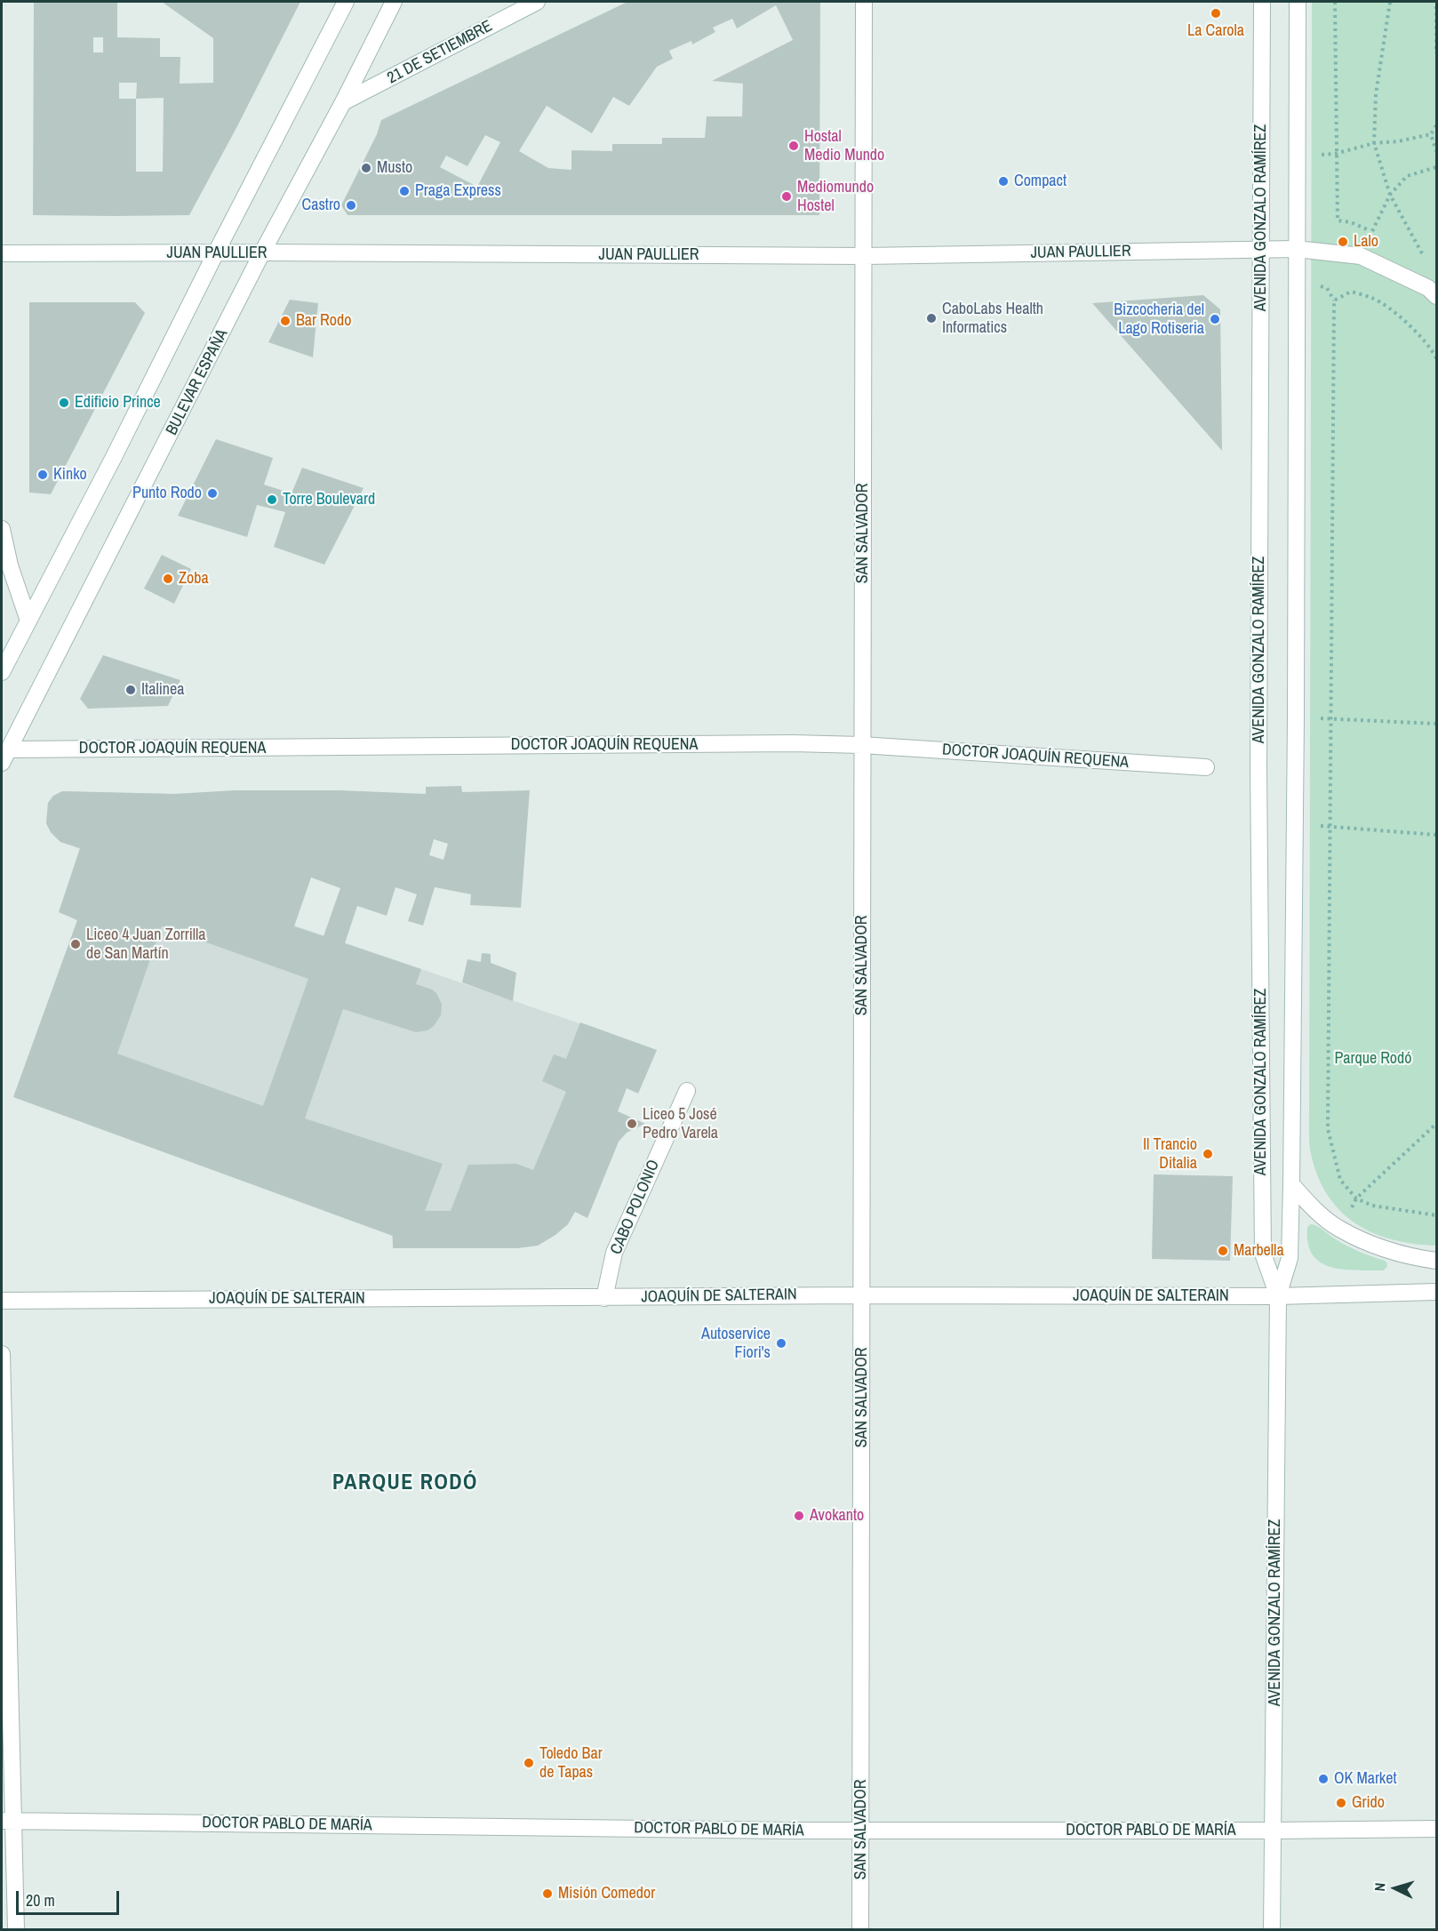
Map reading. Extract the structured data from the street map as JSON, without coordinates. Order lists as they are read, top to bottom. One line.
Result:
{"streets":{"street":["21 DE SETIEMBRE","AVENIDA GONZALO RAMÍREZ","JUAN PAULLIER","BULEVAR ESPAÑA","SAN SALVADOR","DOCTOR JOAQUÍN REQUENA","CABO POLONIO","JOAQUÍN DE SALTERAIN","DOCTOR PABLO DE MARÍA"]},"crossings":[["21 DE SETIEMBRE","BULEVAR ESPAÑA"],["AVENIDA GONZALO RAMÍREZ","JUAN PAULLIER"],["AVENIDA GONZALO RAMÍREZ","JOAQUÍN DE SALTERAIN"],["AVENIDA GONZALO RAMÍREZ","DOCTOR PABLO DE MARÍA"],["JUAN PAULLIER","BULEVAR ESPAÑA"],["JUAN PAULLIER","SAN SALVADOR"],["BULEVAR ESPAÑA","DOCTOR JOAQUÍN REQUENA"],["SAN SALVADOR","DOCTOR JOAQUÍN REQUENA"],["SAN SALVADOR","JOAQUÍN DE SALTERAIN"],["SAN SALVADOR","DOCTOR PABLO DE MARÍA"],["CABO POLONIO","JOAQUÍN DE SALTERAIN"]],"districts":["PARQUE RODÓ"],"parks":["Parque Rodó"],"places":["La Carola","Hostal Medio Mundo","Musto","Compact","Praga Express","Mediomundo Hostel","Castro","Lalo","CaboLabs Health Informatics","Bizcocheria del Lago Rotiseria","Bar Rodo","Edificio Prince","Kinko","Punto Rodo","Torre Boulevard","Zoba","Italinea","Liceo 4 Juan Zorrilla de San Martín","Liceo 5 José Pedro Varela","Il Trancio Ditalia","Marbella","Autoservice Fiori's","Avokanto","Toledo Bar de Tapas","OK Market","Grido","Misión Comedor"],"scale_bar":"20 m","north":"left"}
